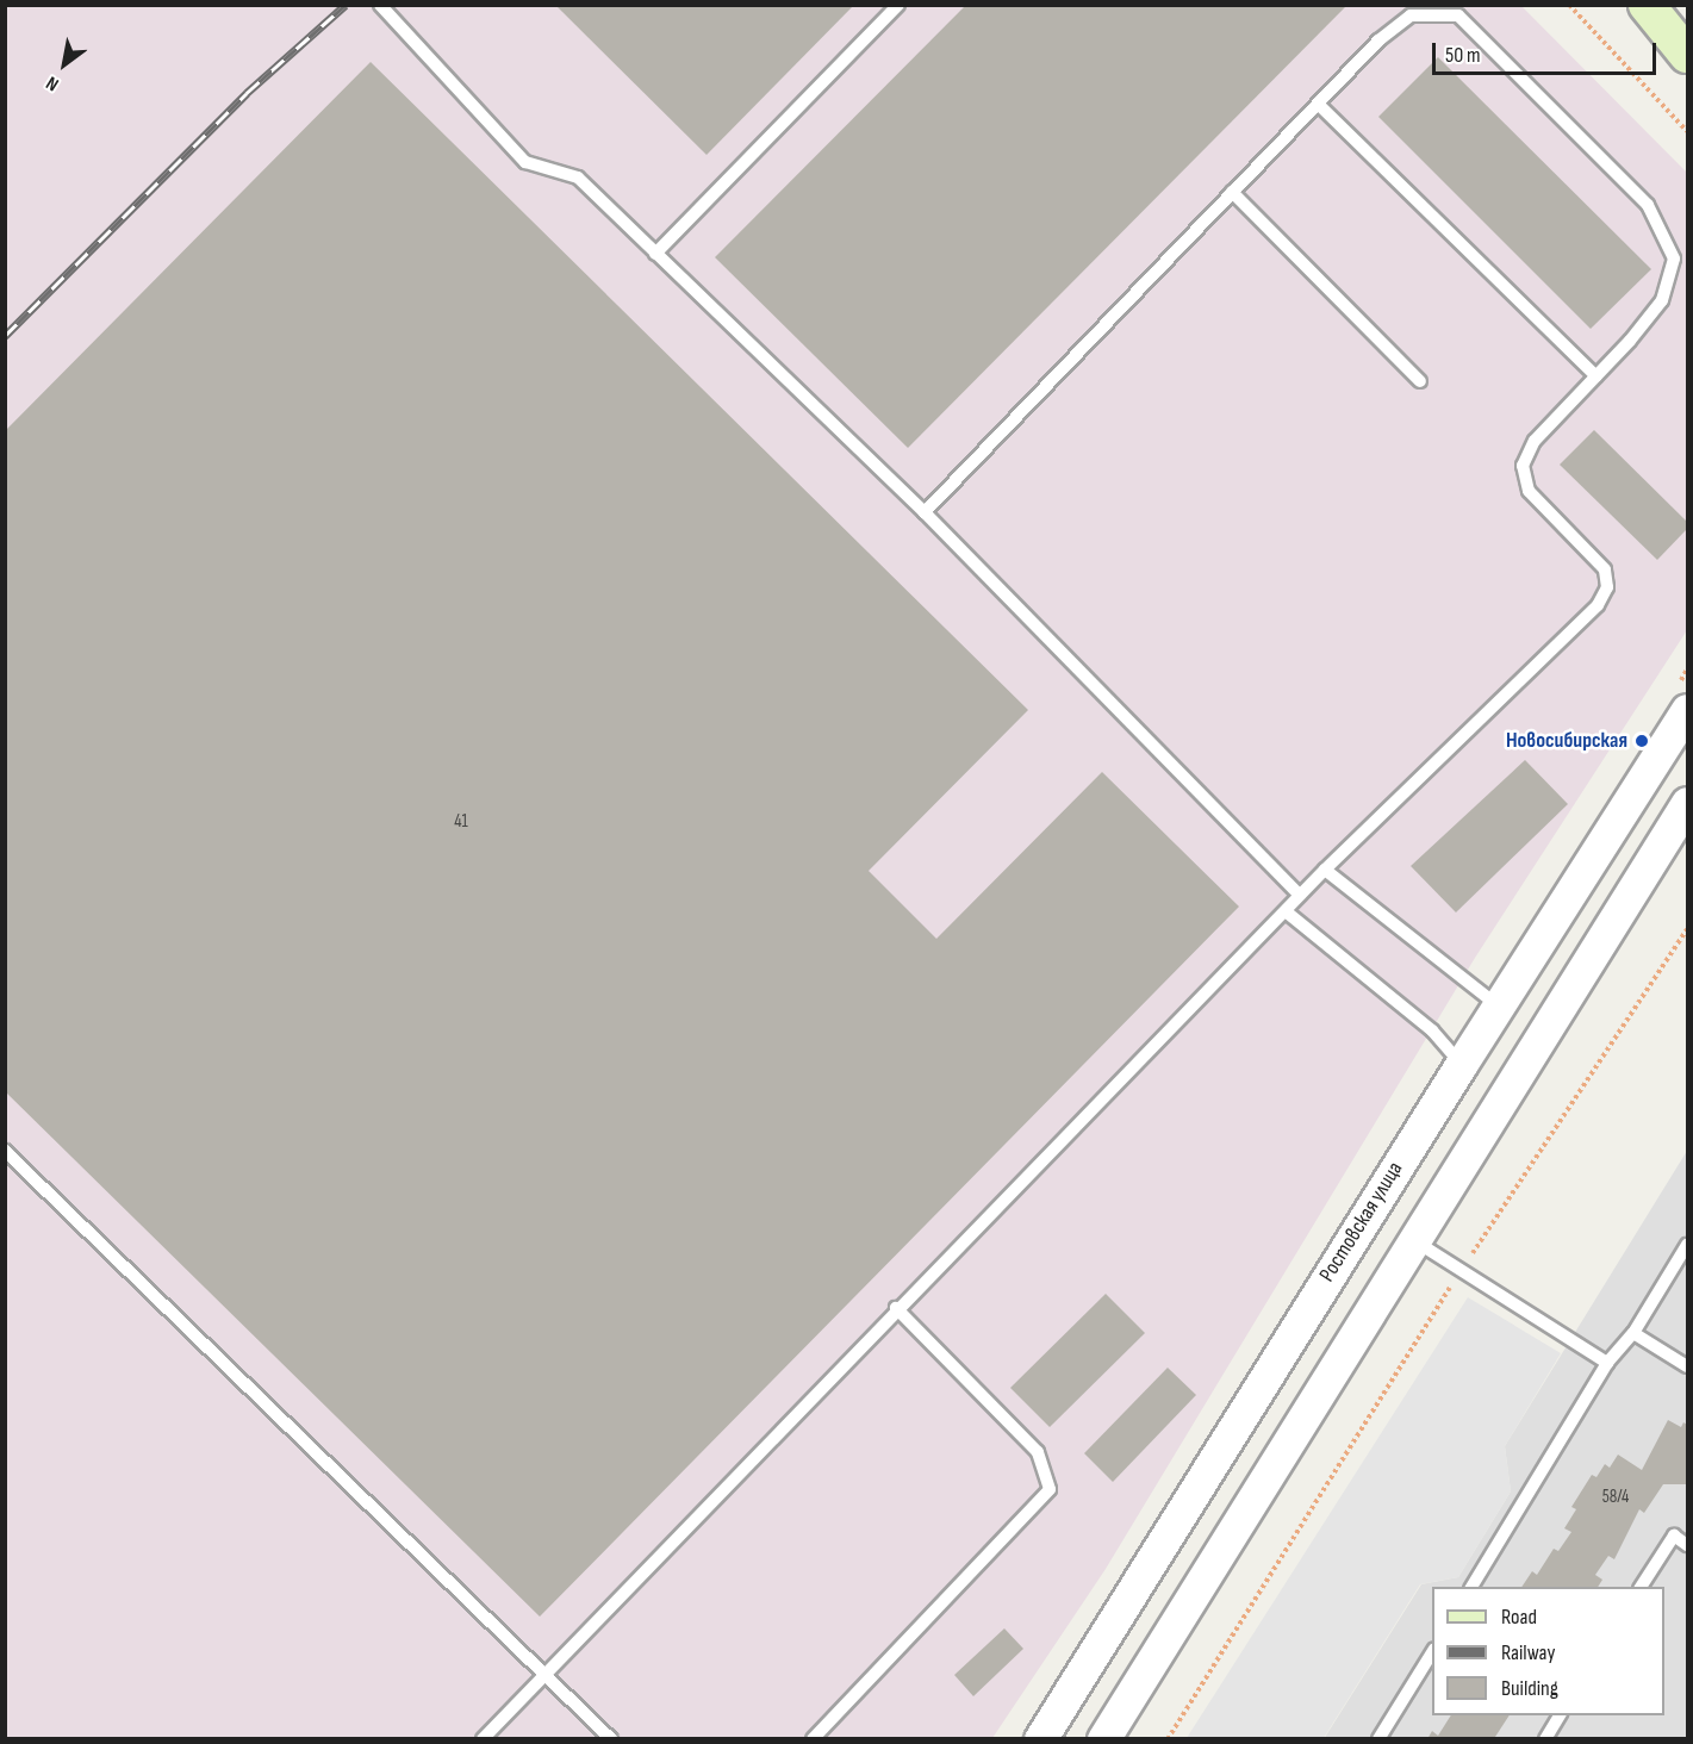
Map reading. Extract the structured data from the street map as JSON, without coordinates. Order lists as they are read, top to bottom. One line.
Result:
{"streets":{"street":["Ростовская улица"]},"places":["Новосибирская"],"house_numbers":["41","58/4"],"legend":["Road","Railway","Building"],"scale_bar":"50 m","north":"bottom left"}
